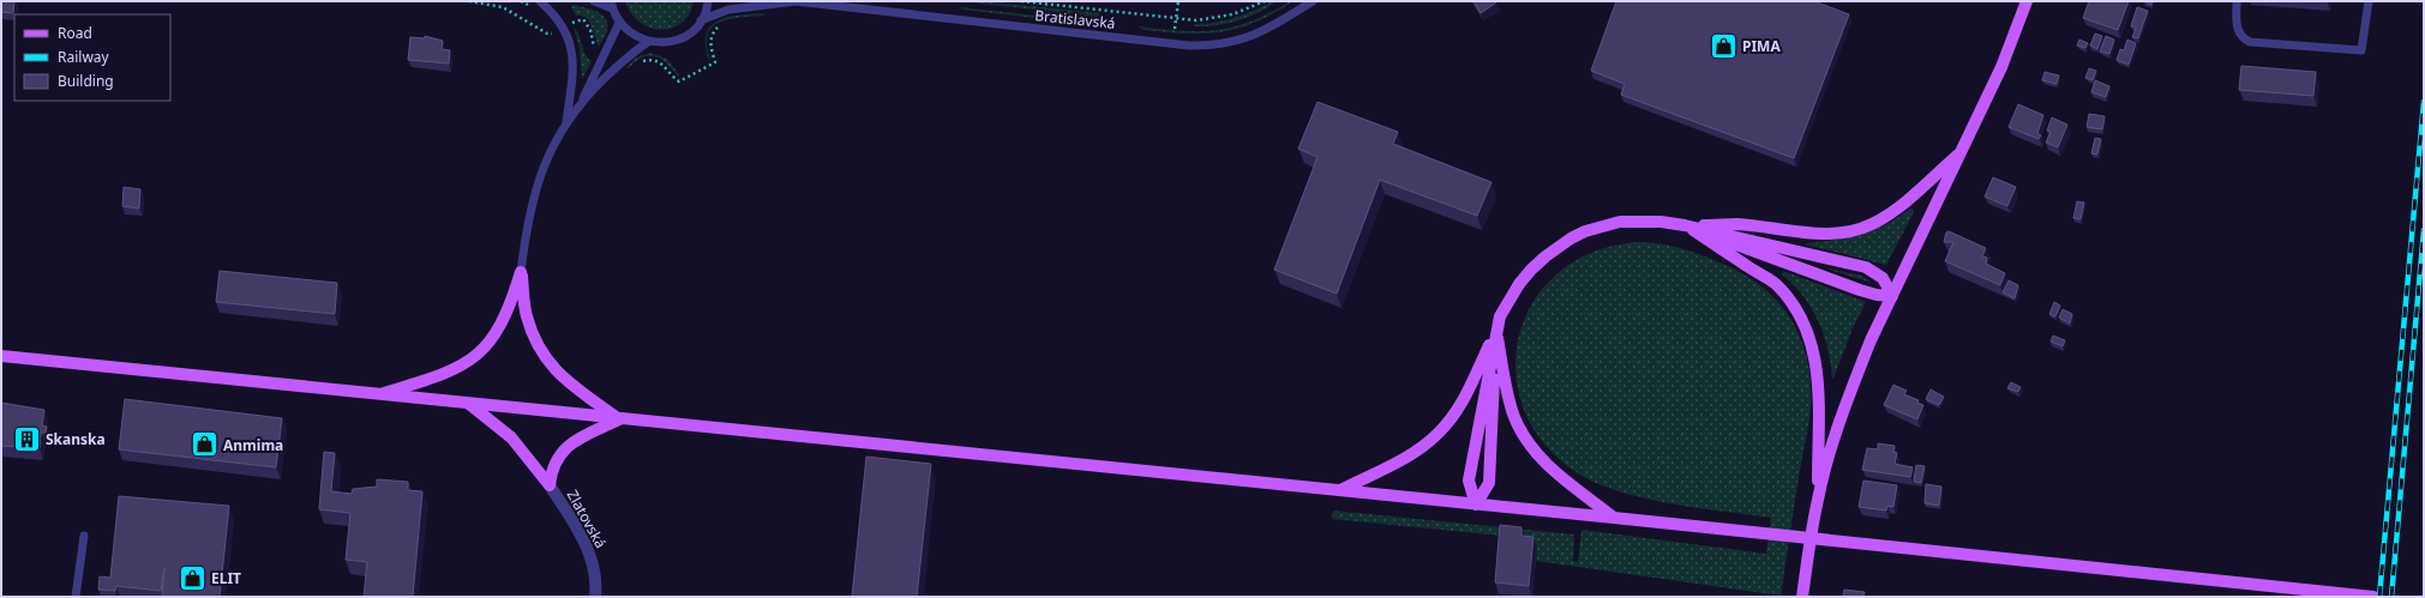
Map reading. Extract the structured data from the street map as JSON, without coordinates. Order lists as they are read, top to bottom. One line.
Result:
{"streets":{"street":["Zlatovská"],"lane":["Bratislavská"]},"places":{"shop":["PIMA","Anmima","ELIT"],"building":["Skanska"]},"legend":["Road","Railway","Building"]}
